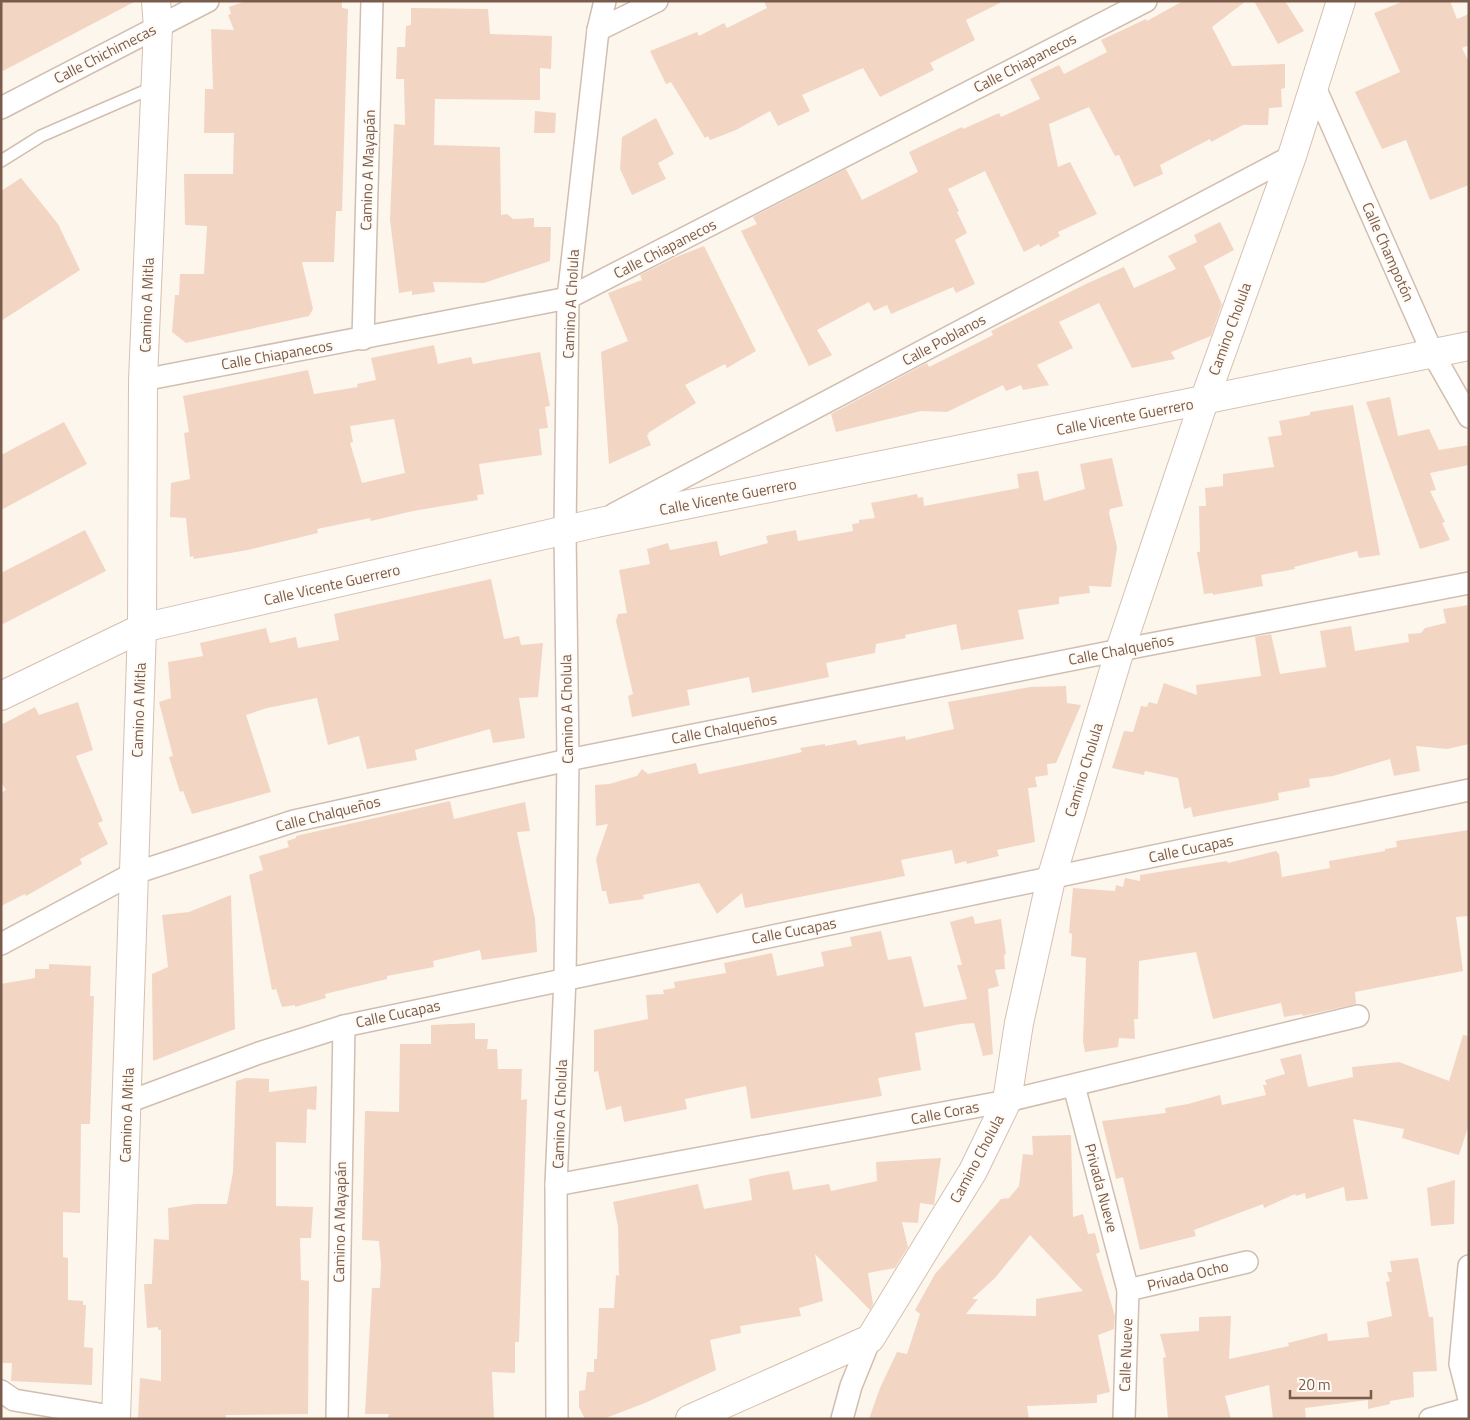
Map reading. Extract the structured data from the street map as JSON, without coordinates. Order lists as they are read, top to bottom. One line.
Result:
{"streets":{"street":["Calle Chichimecas","Calle Chiapanecos","Camino A Mayapán","Calle Champotón","Camino A Cholula","Camino A Mitla","Camino Cholula","Calle Poblanos","Calle Vicente Guerrero","Calle Chalqueños","Calle Cucapas","Calle Coras","Privada Nueve","Privada Ocho","Calle Nueve"]},"crossings":[["Calle Chichimecas","Camino A Mitla"],["Calle Chiapanecos","Camino A Mayapán"],["Calle Chiapanecos","Camino A Cholula"],["Calle Chiapanecos","Camino A Mitla"],["Camino A Mayapán","Calle Cucapas"],["Calle Champotón","Camino Cholula"],["Calle Champotón","Calle Vicente Guerrero"],["Camino A Cholula","Calle Vicente Guerrero"],["Camino A Cholula","Calle Chalqueños"],["Camino A Cholula","Calle Cucapas"],["Camino A Cholula","Calle Coras"],["Camino A Mitla","Calle Vicente Guerrero"],["Camino A Mitla","Calle Chalqueños"],["Camino A Mitla","Calle Cucapas"],["Camino Cholula","Calle Poblanos"],["Camino Cholula","Calle Vicente Guerrero"],["Camino Cholula","Calle Chalqueños"],["Camino Cholula","Calle Cucapas"],["Camino Cholula","Calle Coras"],["Calle Poblanos","Calle Vicente Guerrero"],["Calle Coras","Privada Nueve"],["Privada Nueve","Privada Ocho"],["Privada Nueve","Calle Nueve"],["Privada Ocho","Calle Nueve"]],"scale_bar":"20 m"}
